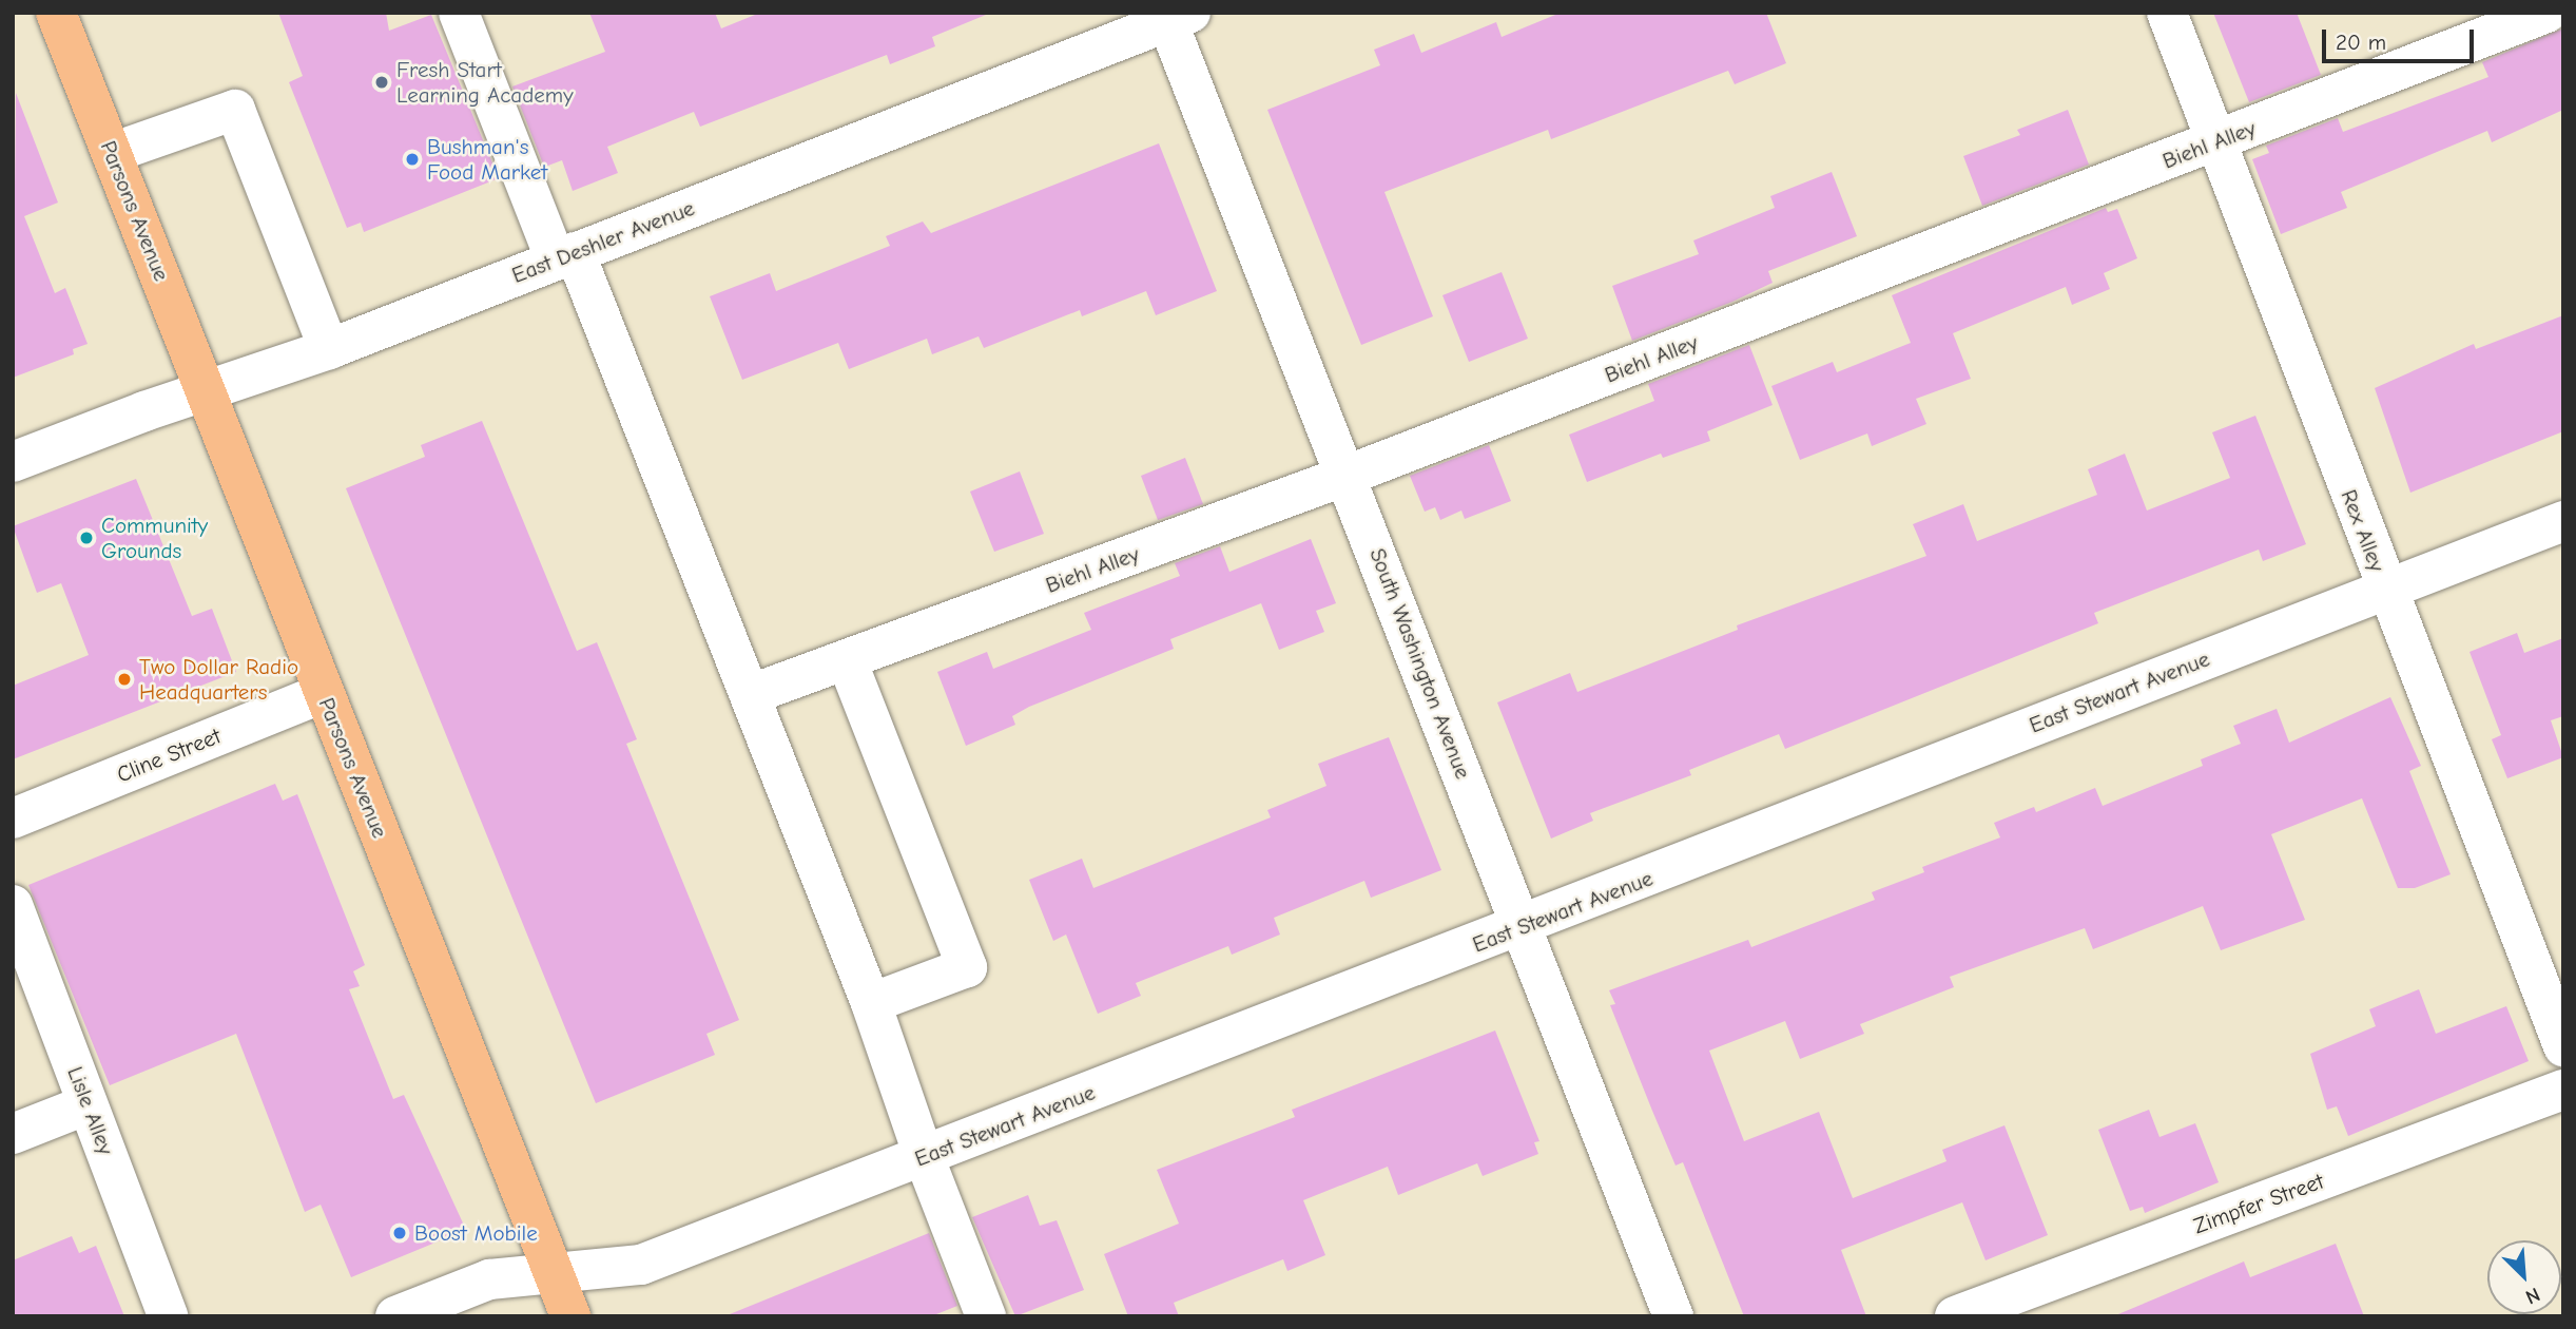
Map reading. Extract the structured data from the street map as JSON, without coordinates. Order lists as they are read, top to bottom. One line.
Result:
{"streets":{"main road":["Parsons Avenue"],"street":["Biehl Alley","East Deshler Avenue","Rex Alley","South Washington Avenue","East Stewart Avenue","Cline Street","Lisle Alley","Zimpfer Street"]},"crossings":[["Biehl Alley","Rex Alley"],["Biehl Alley","South Washington Avenue"],["Parsons Avenue","East Deshler Avenue"],["Parsons Avenue","East Stewart Avenue"],["Parsons Avenue","Cline Street"],["East Deshler Avenue","South Washington Avenue"],["Rex Alley","East Stewart Avenue"],["South Washington Avenue","East Stewart Avenue"]],"places":["Fresh Start Learning Academy","Bushman's Food Market","Community Grounds","Two Dollar Radio Headquarters","Boost Mobile"],"scale_bar":"20 m","north":"bottom right"}
